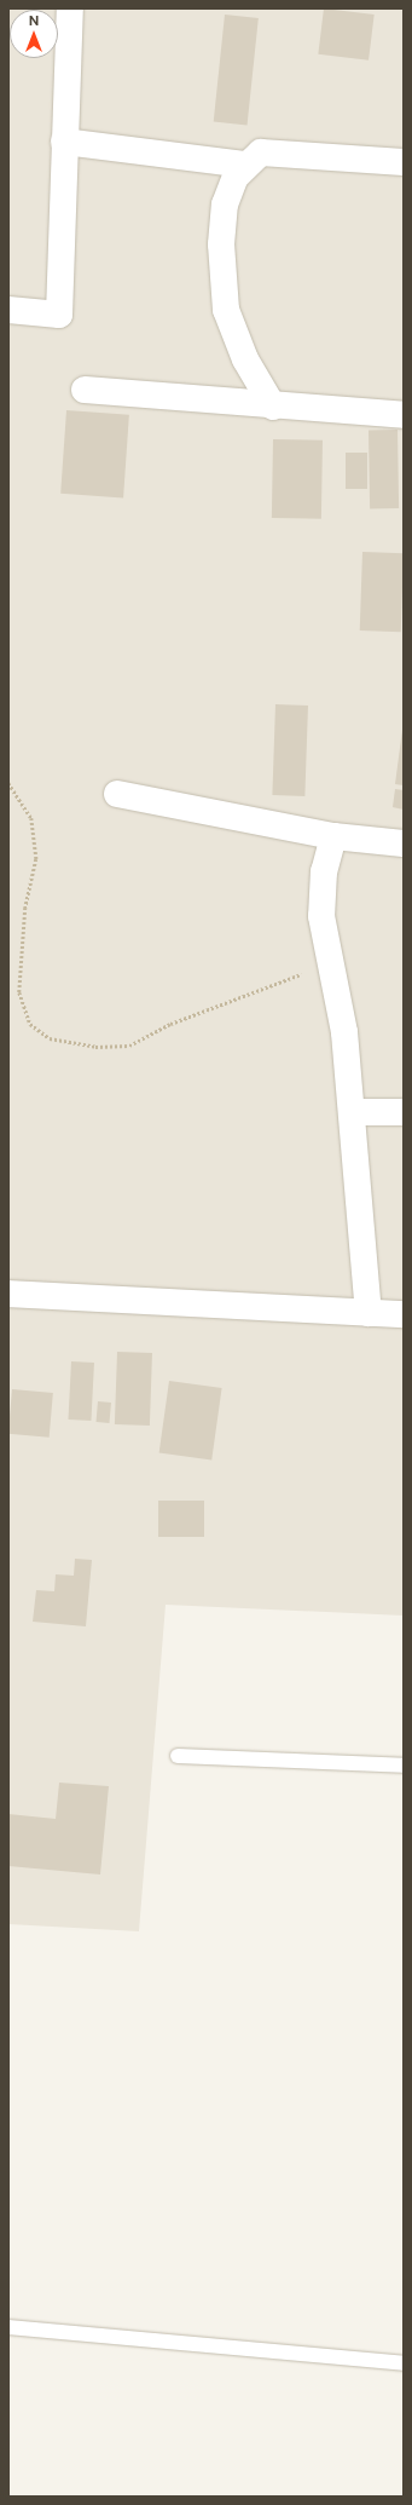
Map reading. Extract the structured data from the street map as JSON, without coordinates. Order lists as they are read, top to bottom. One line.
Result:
{"north":"top"}
